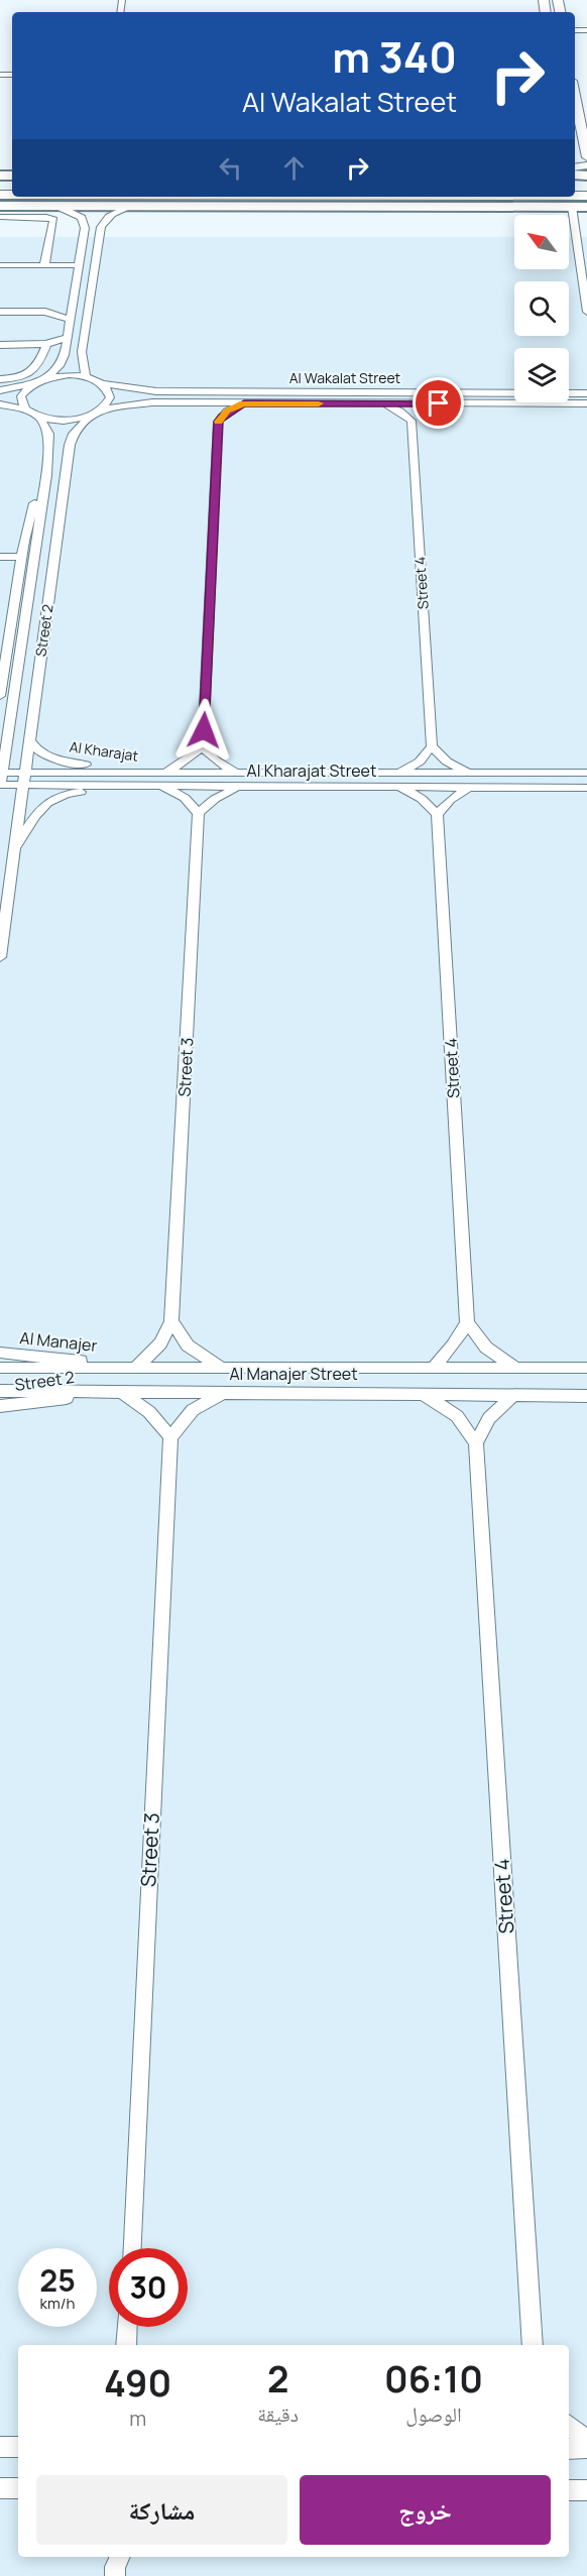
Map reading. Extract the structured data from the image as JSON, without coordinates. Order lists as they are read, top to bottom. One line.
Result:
{"streets":{"street":["Al Wakalat Street","Street 4","Street 2","Al Kharajat","Al Kharajat Street","Street 3","Al Manajer","Al Manajer Street"]},"crossings":[["Street 2","Al Kharajat"],["Street 2","Al Kharajat Street"],["Street 2","Al Manajer Street"],["Al Kharajat","Al Kharajat Street"],["Street 3","Al Manajer Street"],["Al Manajer","Al Manajer Street"]],"north":"top left","page":{"turn":["340 m","Al Wakalat Street"],"speed":"25 km/h","limit":"30","eta":["06:10","الوصول","2","دقيقة","490","m"],"buttons":["خروج","مشاركة"]}}
